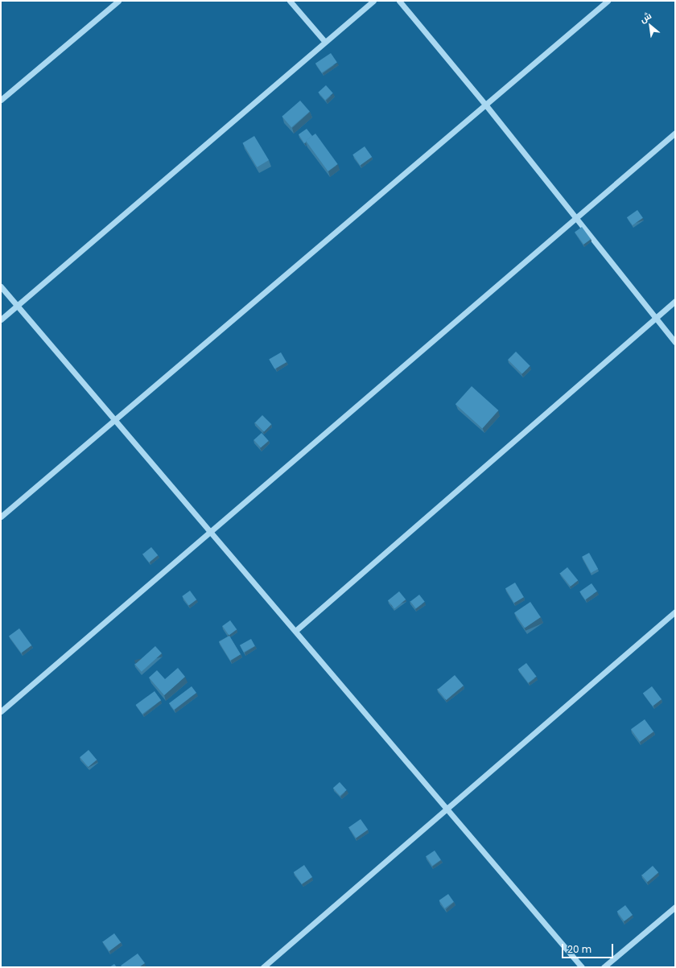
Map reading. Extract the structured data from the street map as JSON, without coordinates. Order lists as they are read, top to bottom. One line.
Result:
{"scale_bar":"20 m","north":"top left"}
